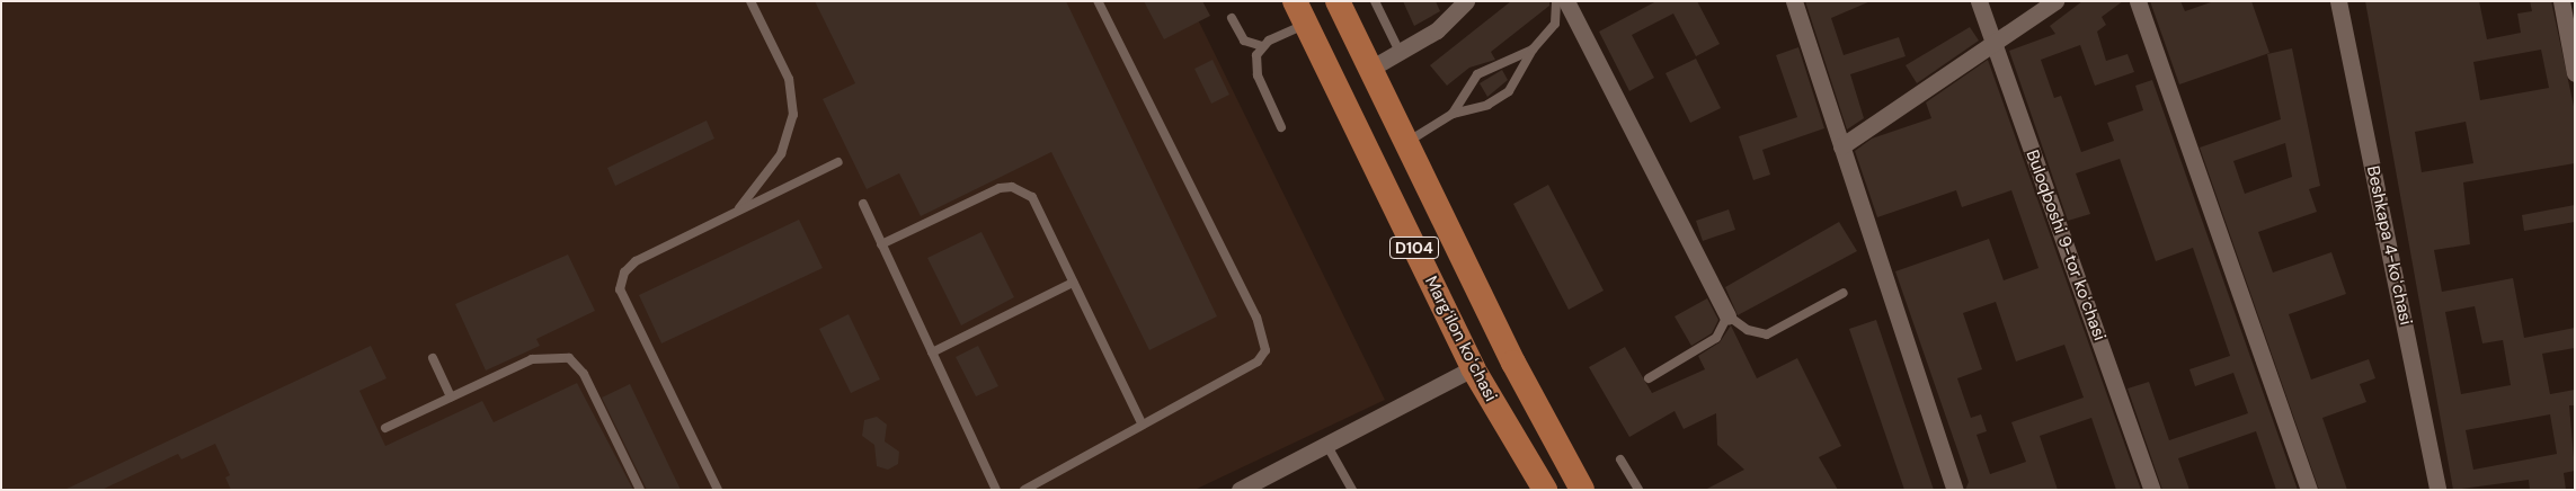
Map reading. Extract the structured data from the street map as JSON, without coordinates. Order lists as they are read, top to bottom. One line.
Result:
{"streets":{"main road":["D104","Margʻilon koʻchasi"],"street":["Buloqboshi 9-tor koʻchasi","Beshkapa 4-koʻchasi"]}}
